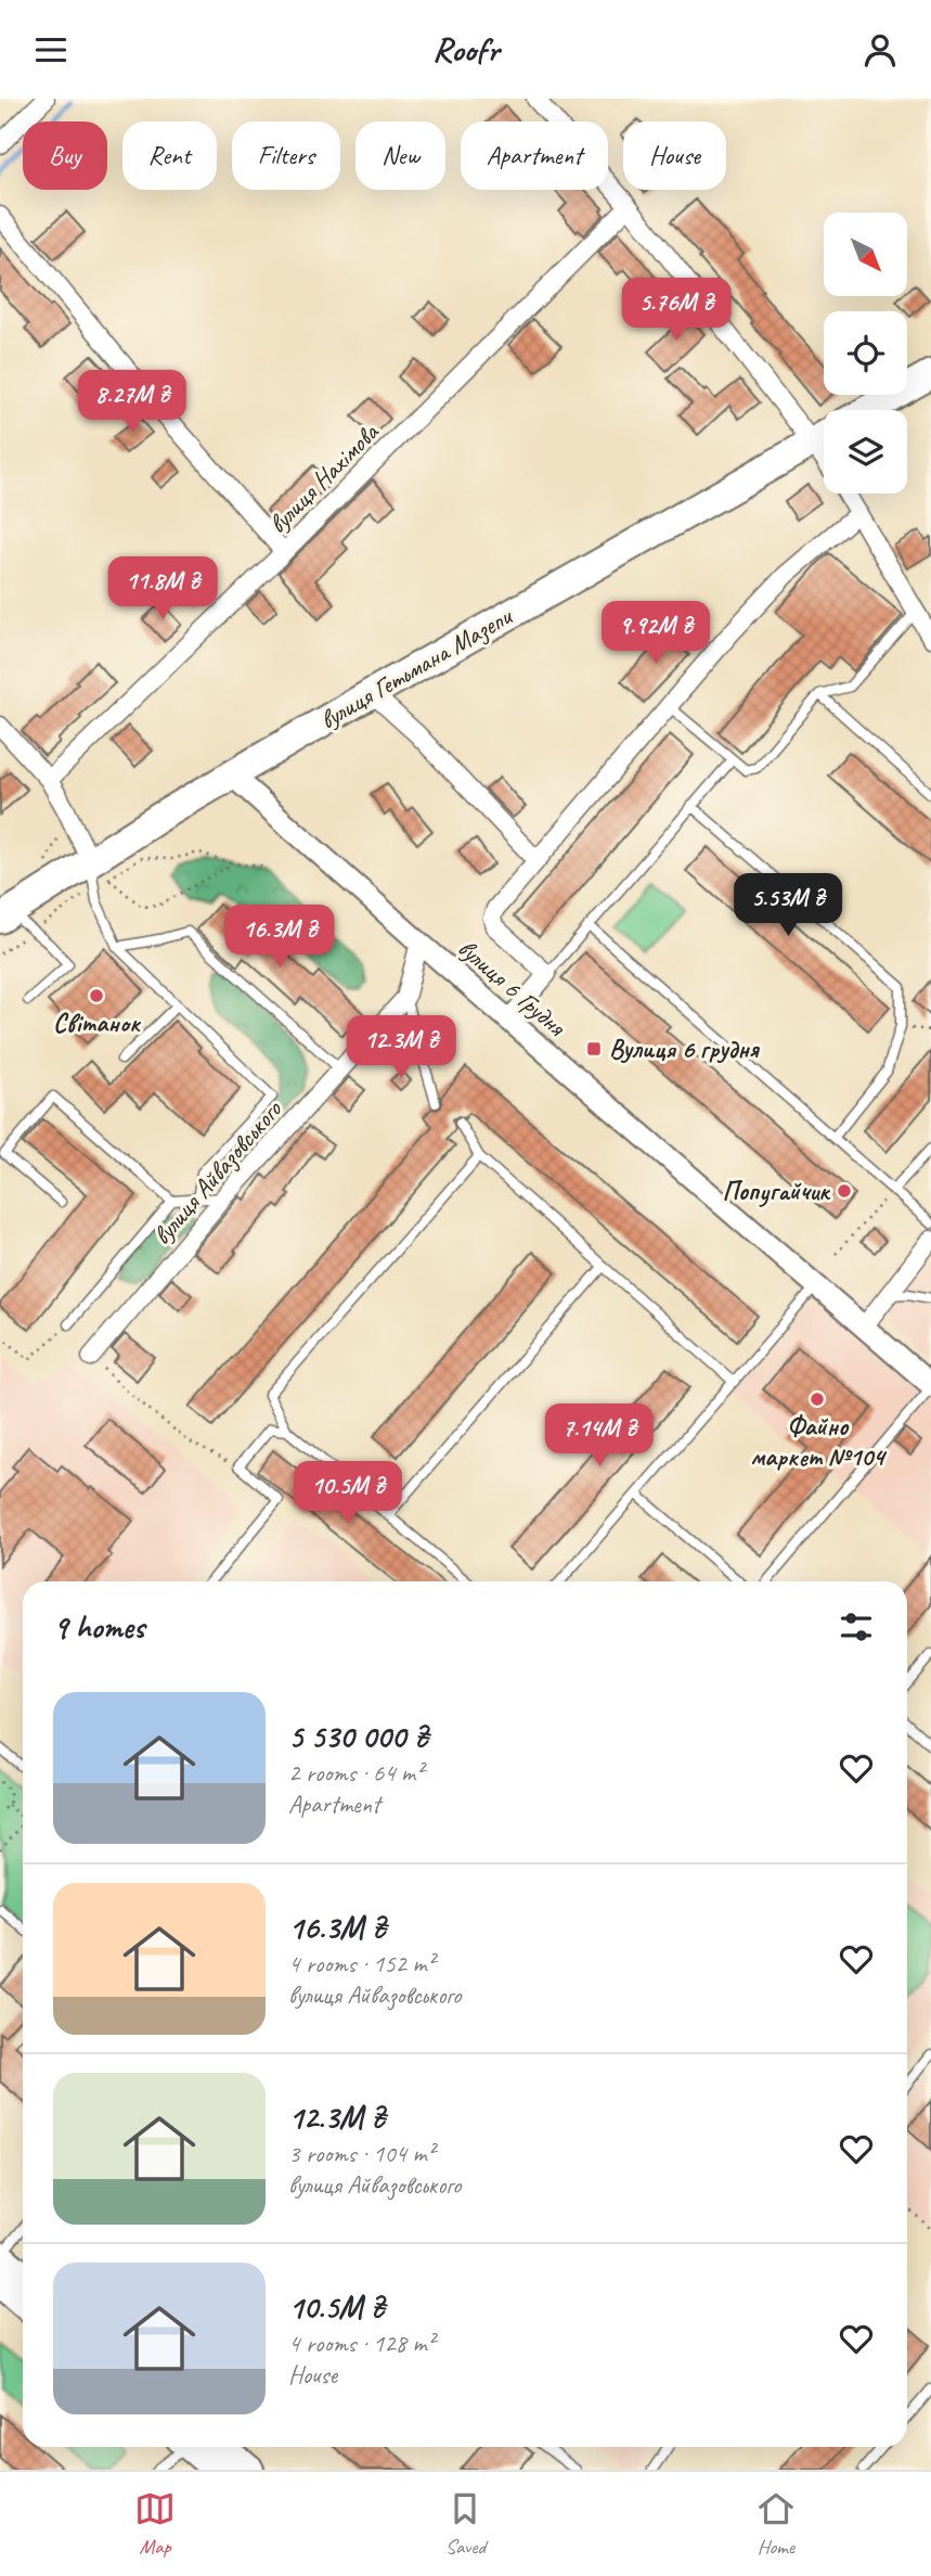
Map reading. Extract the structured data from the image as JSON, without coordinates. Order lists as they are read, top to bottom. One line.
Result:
{"streets":{"highway":["вулиця Гетьмана Мазепи"],"street":["вулиця Нахімова","вулиця 6 Грудня","вулиця Айвазовського"]},"crossings":[["вулиця Гетьмана Мазепи","вулиця 6 Грудня"],["вулиця 6 Грудня","вулиця Айвазовського"]],"places":{"other":["Світанок","Попугайчик","Файно маркет №104"],"transit":["Вулиця 6 грудня"]},"north":"bottom right","page":{"header":"Roofr","chip":["Buy","Rent","Filters","New","Apartment","House"],"price":["5.76M ₴","8.27M ₴","11.8M ₴","9.92M ₴","5.53M ₴","16.3M ₴","12.3M ₴","7.14M ₴","10.5M ₴"],"heading":"9 homes","list":[{"name":"5 530 000 ₴","note":"2 rooms · 64 m² · Apartment"},{"name":"16.3M ₴","note":"4 rooms · 152 m² · вулиця Айвазовського"},{"name":"12.3M ₴","note":"3 rooms · 104 m² · вулиця Айвазовського"},{"name":"10.5M ₴","note":"4 rooms · 128 m² · House"}],"tabs":["Map","Saved","Home"]}}
